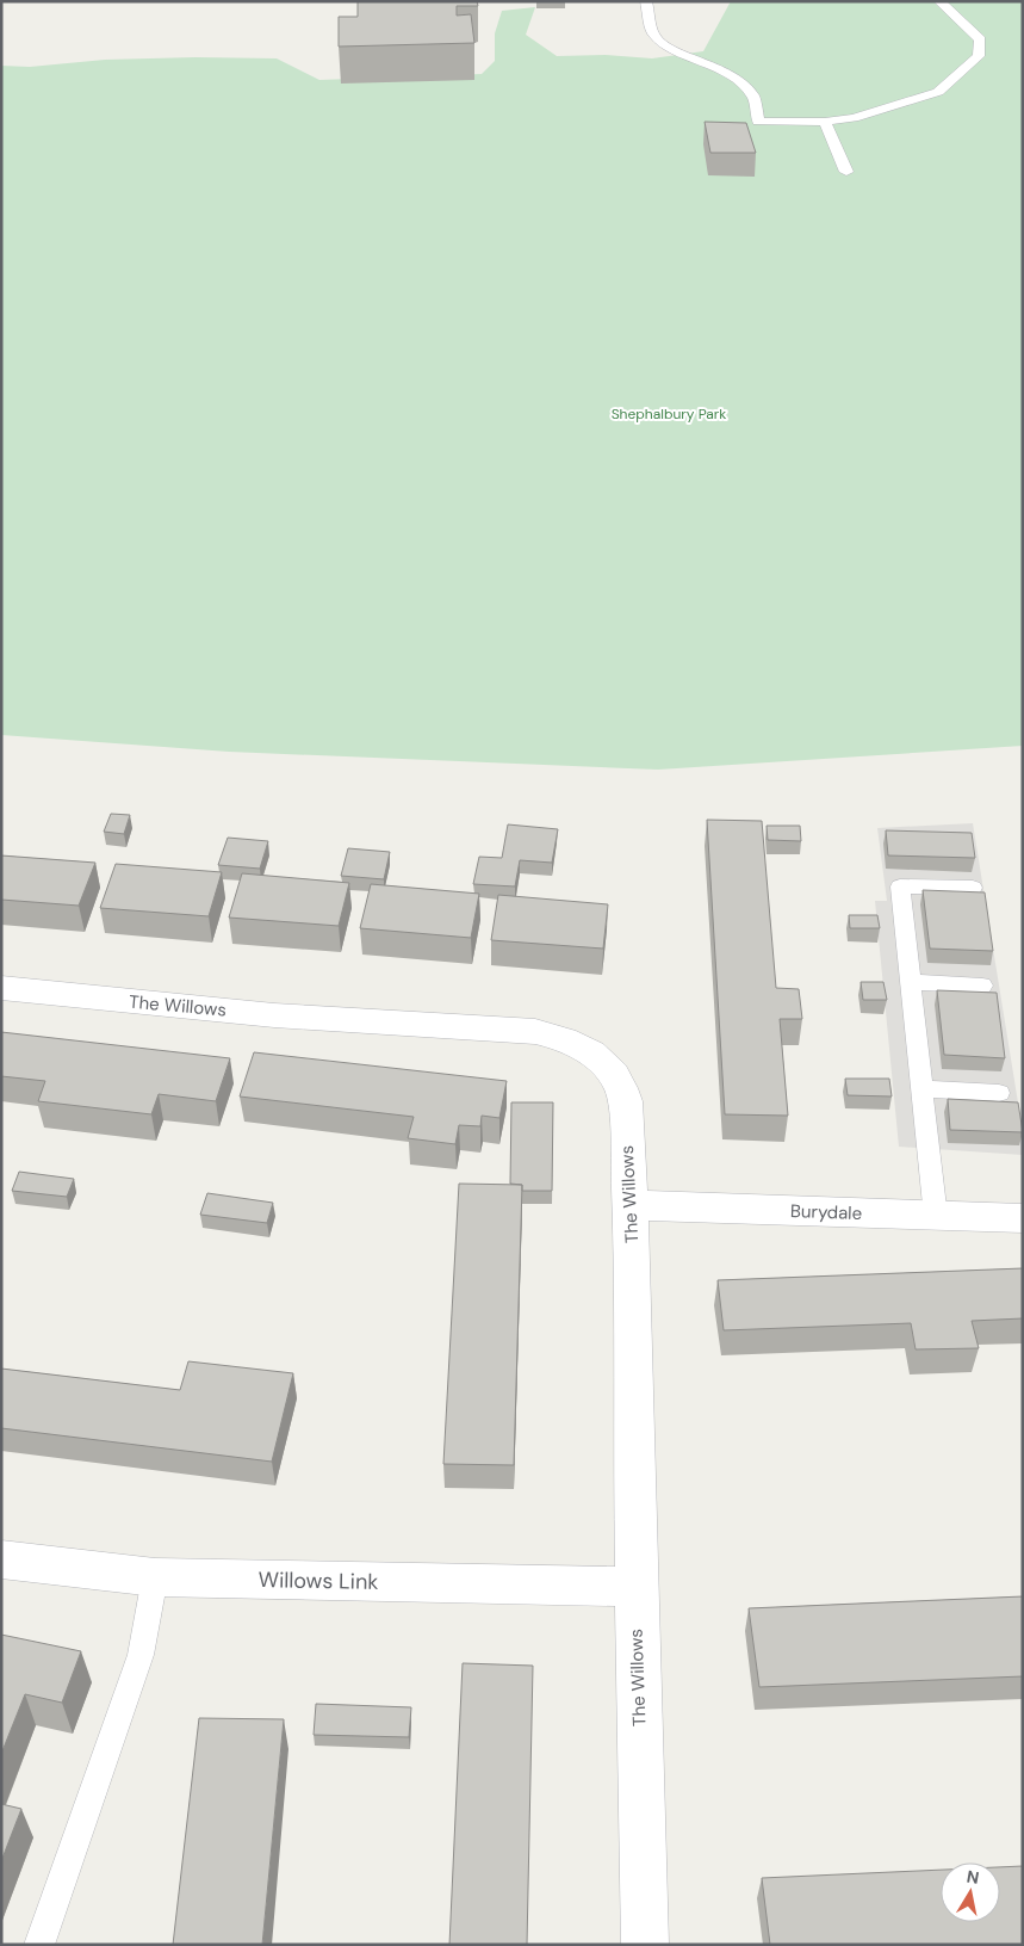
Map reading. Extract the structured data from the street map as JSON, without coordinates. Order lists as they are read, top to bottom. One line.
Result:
{"streets":{"street":["The Willows","Burydale","Willows Link"]},"crossings":[["The Willows","Burydale"],["The Willows","Willows Link"]],"parks":["Shephalbury Park"],"north":"top"}
